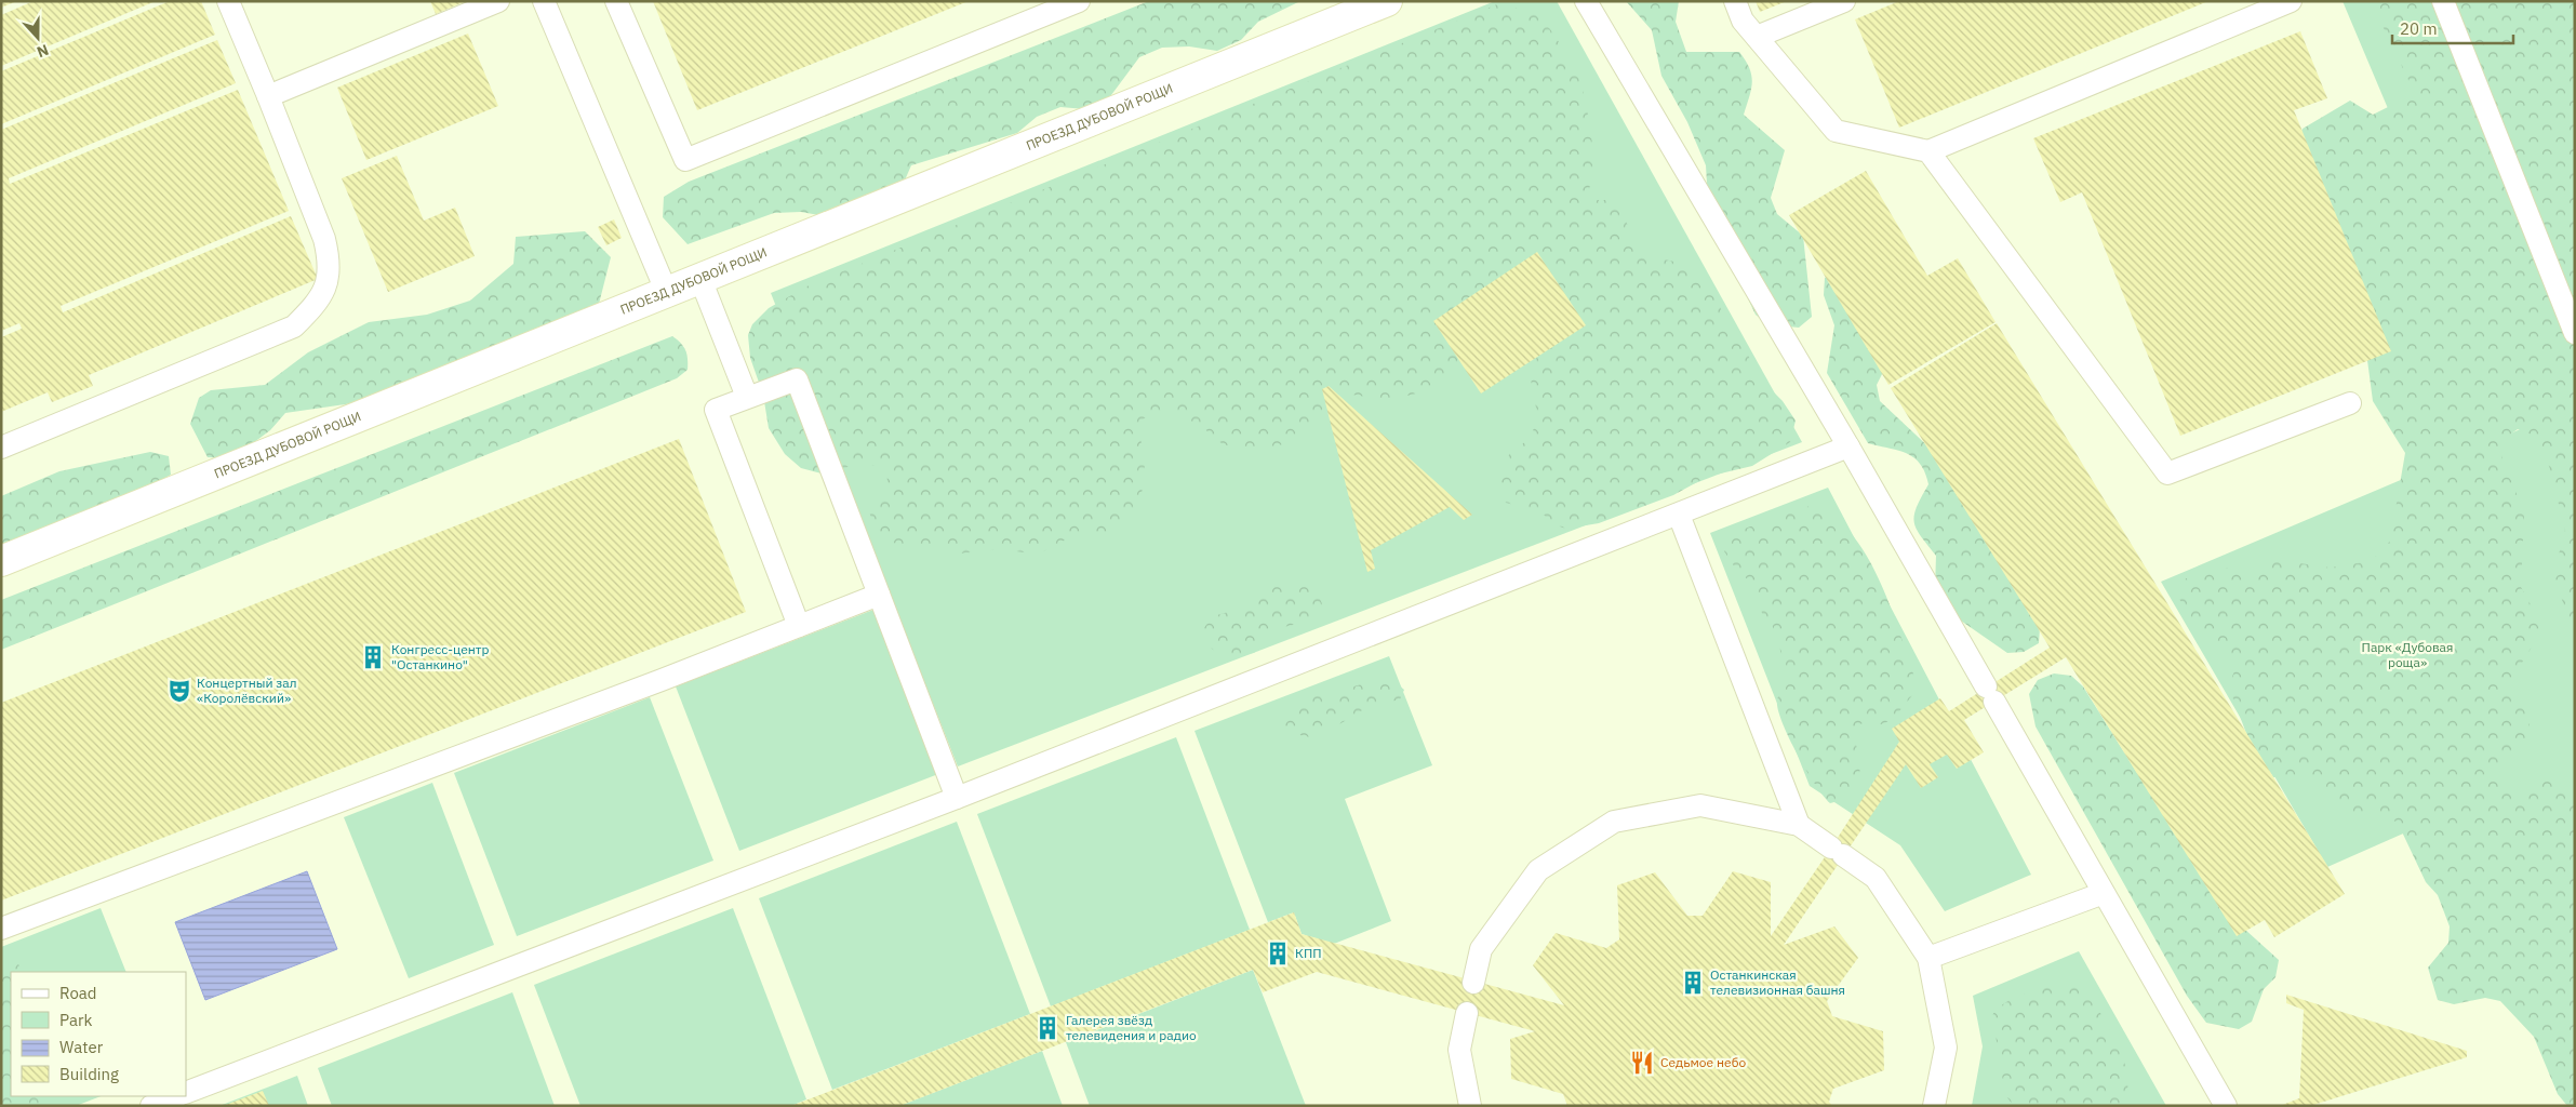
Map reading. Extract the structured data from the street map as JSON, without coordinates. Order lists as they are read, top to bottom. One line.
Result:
{"streets":{"street":["ПРОЕЗД ДУБОВОЙ РОЩИ"]},"parks":["Парк «Дубовая роща»"],"places":{"building":["Конгресс-центр \"Останкино\"","КПП","Останкинская телевизионная башня","Галерея звёзд телевидения и радио"],"theatre":["Концертный зал «Королёвский»"],"restaurant":["Седьмое небо"]},"legend":["Road","Park","Water","Building"],"scale_bar":"20 m","north":"bottom"}
